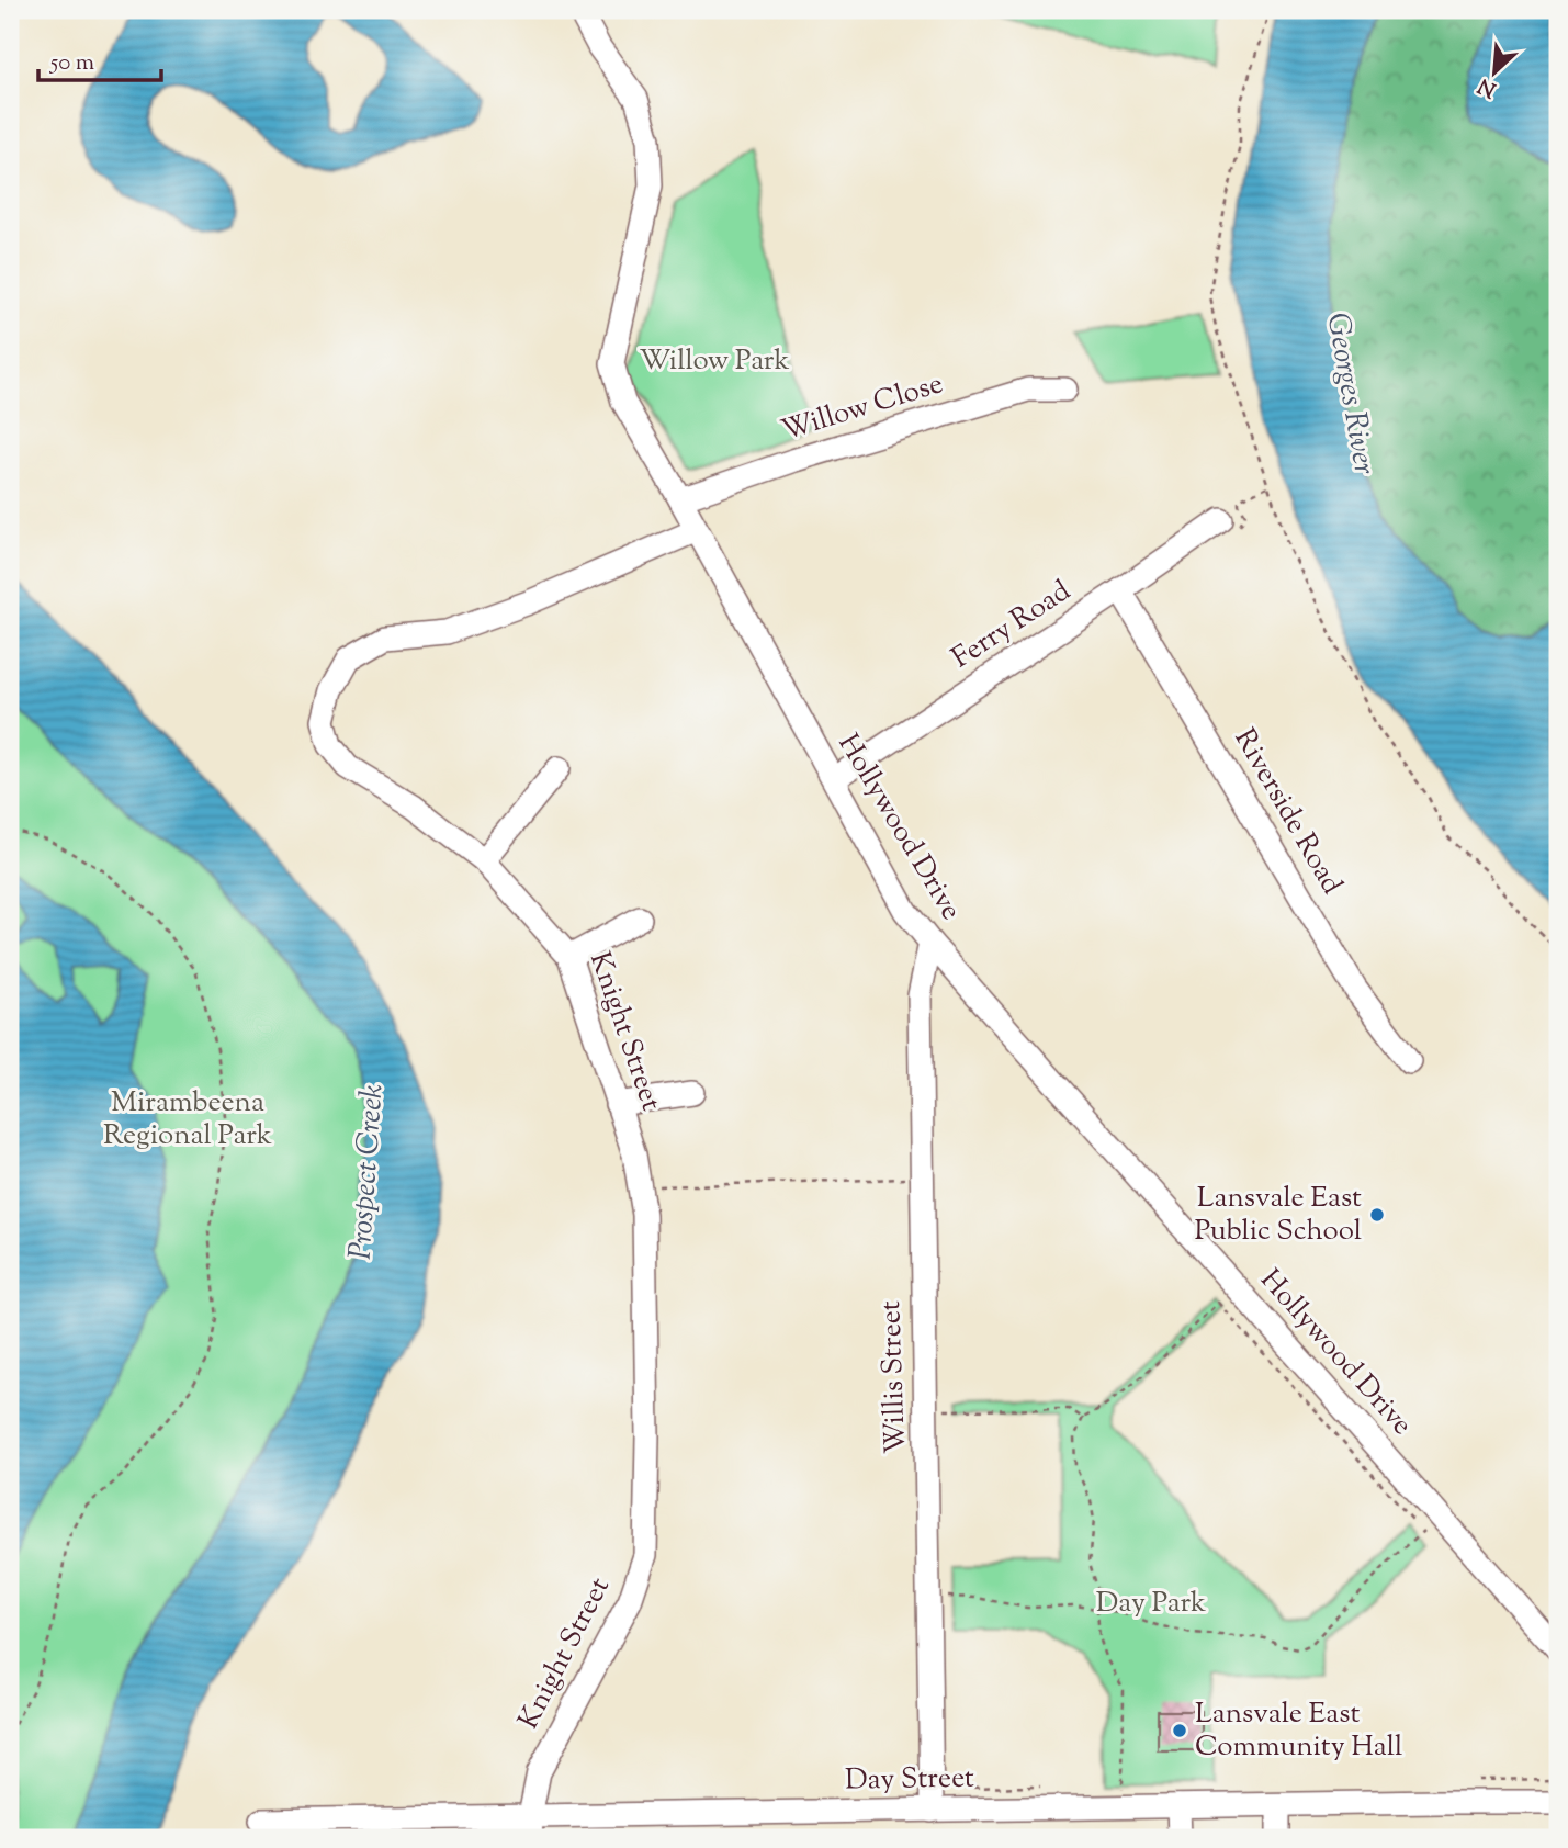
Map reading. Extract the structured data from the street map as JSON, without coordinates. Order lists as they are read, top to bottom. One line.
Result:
{"streets":{"street":["Willow Close","Ferry Road","Riverside Road","Hollywood Drive","Knight Street","Willis Street","Day Street"]},"crossings":[["Willow Close","Hollywood Drive"],["Ferry Road","Riverside Road"],["Ferry Road","Hollywood Drive"],["Hollywood Drive","Knight Street"],["Hollywood Drive","Willis Street"],["Knight Street","Day Street"],["Willis Street","Day Street"]],"water":["Georges River","Prospect Creek"],"parks":["Willow Park","Mirambeena Regional Park","Day Park"],"places":["Lansvale East Public School","Lansvale East Community Hall"],"scale_bar":"50 m","north":"bottom left"}
